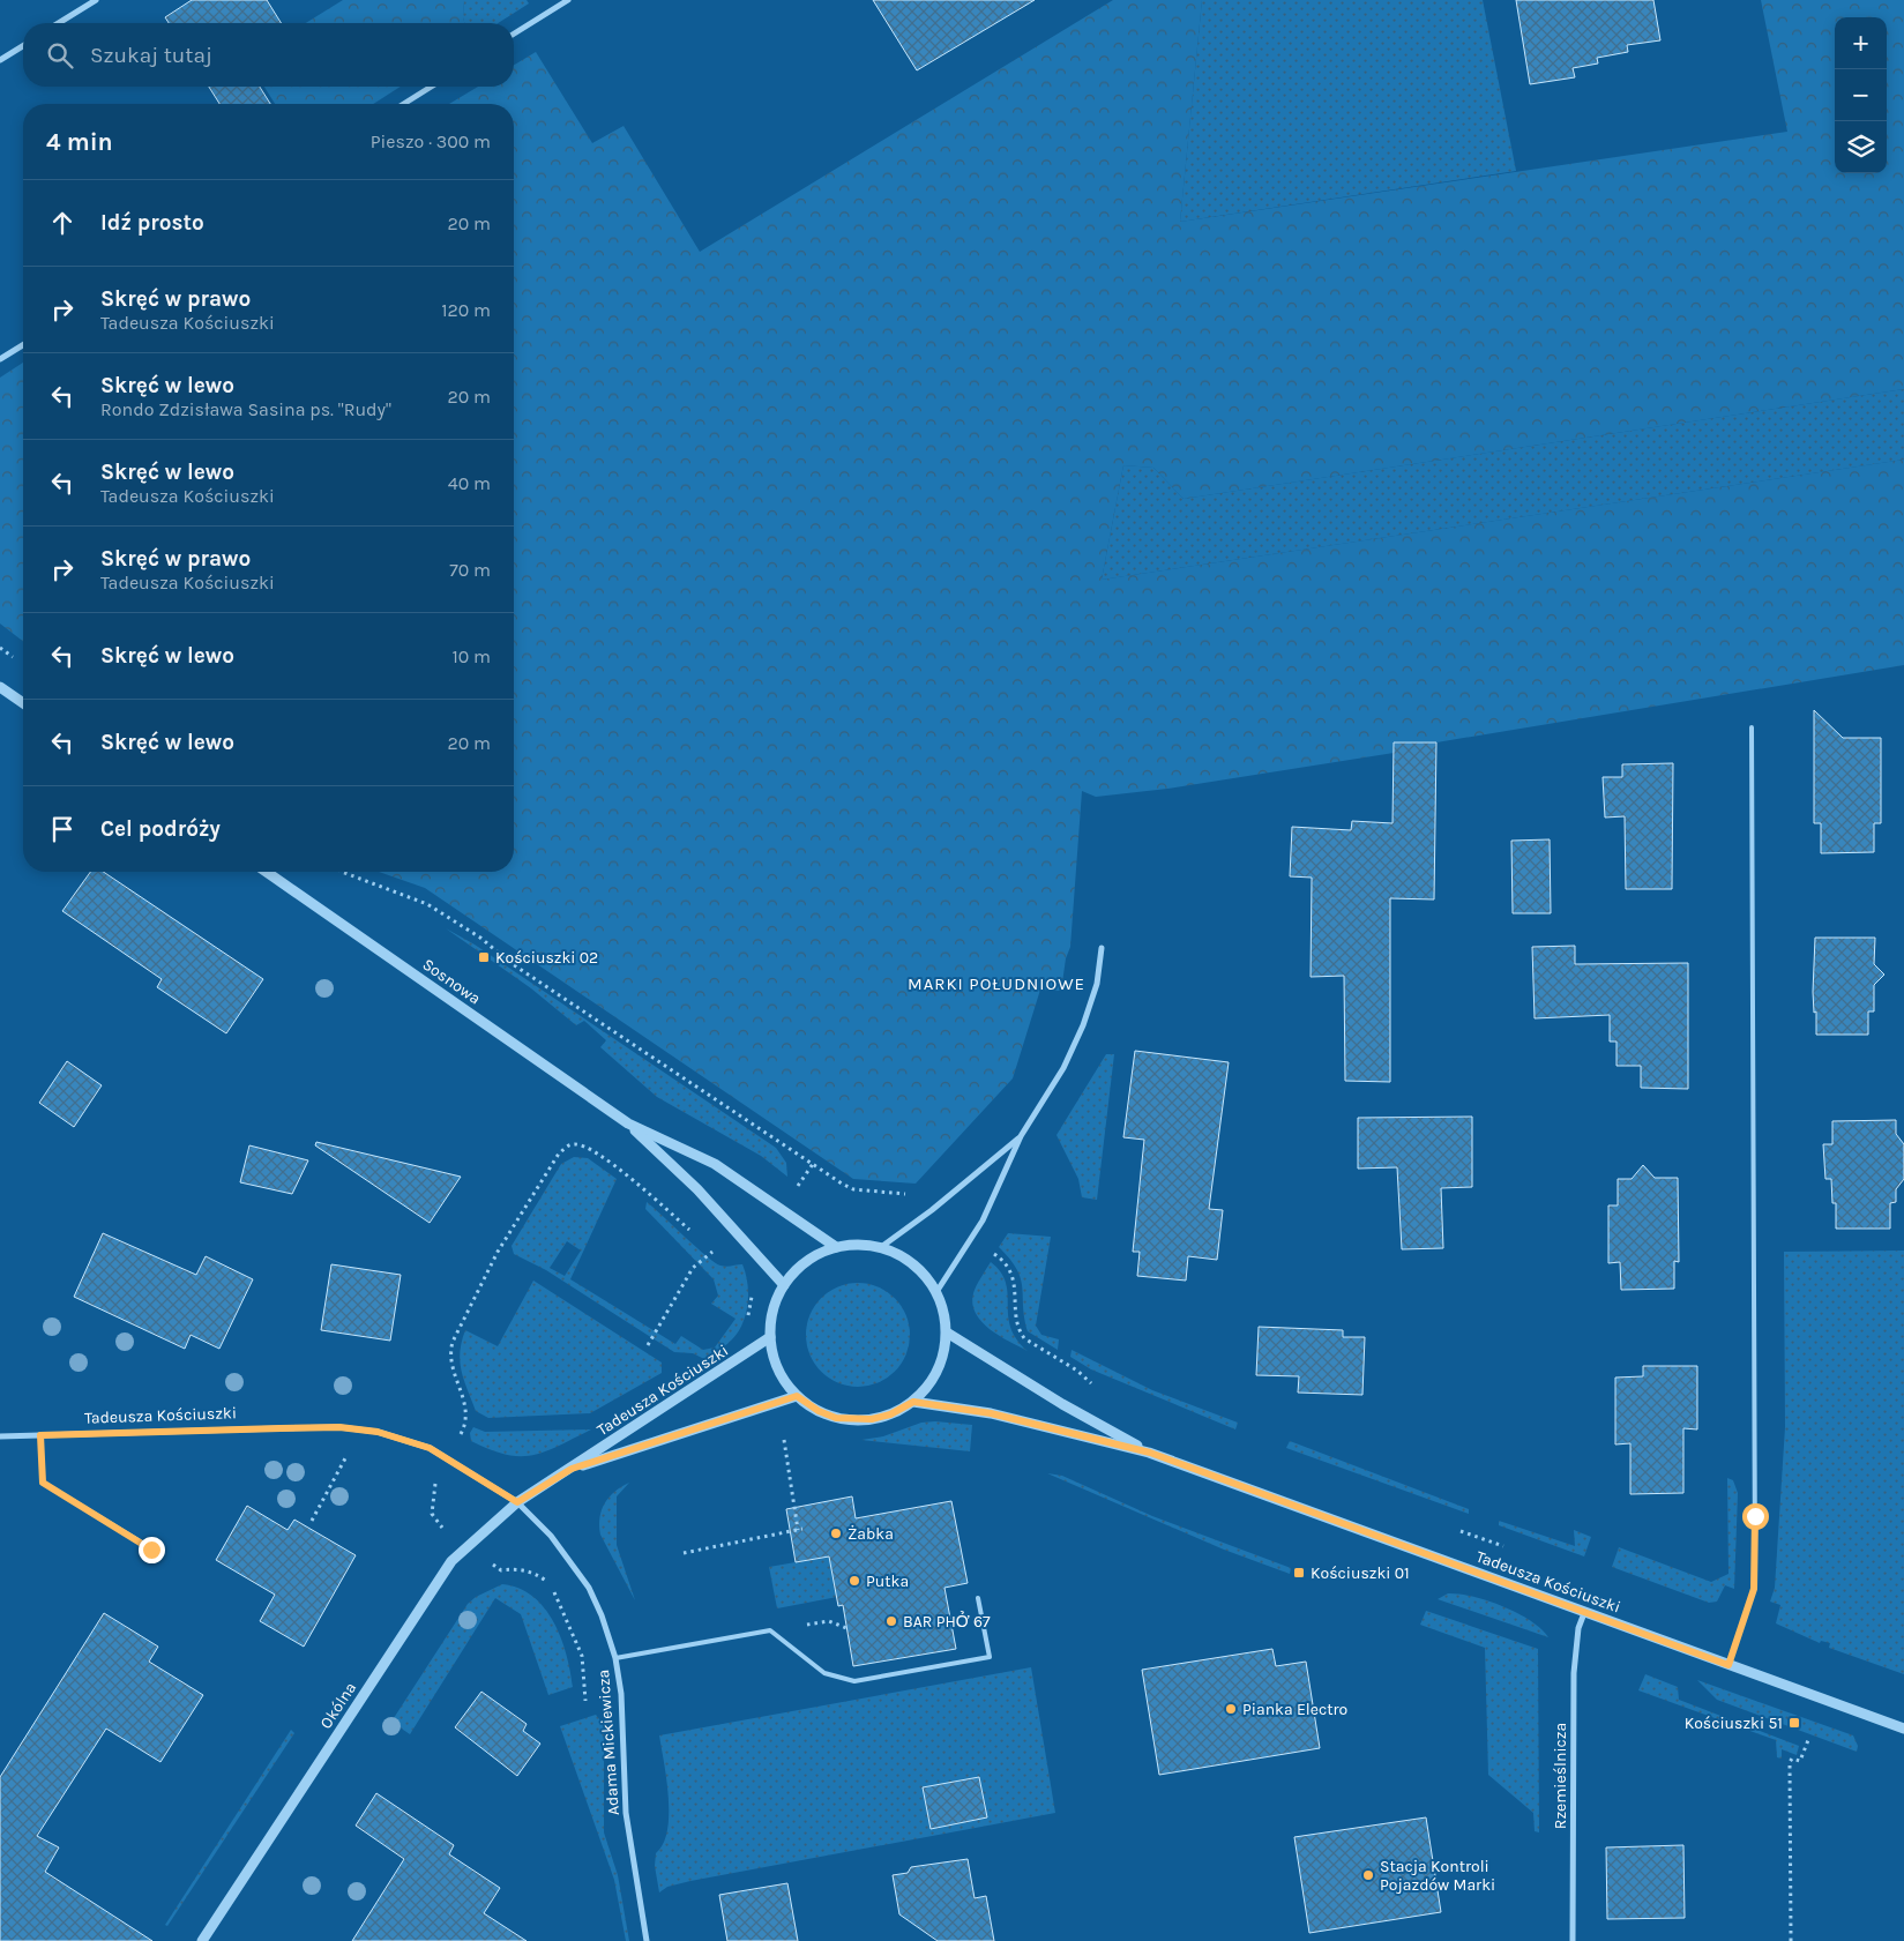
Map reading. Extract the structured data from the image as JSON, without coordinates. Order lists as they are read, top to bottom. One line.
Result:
{"streets":{"street":["Sosnowa","Tadeusza Kościuszki","Okólna","Adama Mickiewicza","Rzemieślnicza"]},"crossings":[["Sosnowa","Tadeusza Kościuszki"],["Tadeusza Kościuszki","Okólna"],["Tadeusza Kościuszki","Adama Mickiewicza"],["Tadeusza Kościuszki","Rzemieślnicza"],["Okólna","Adama Mickiewicza"]],"districts":["MARKI POŁUDNIOWE"],"places":{"transit":["Kościuszki 02","Kościuszki 01","Kościuszki 51"],"other":["Żabka","Putka","BAR PHỞ 67","Pianka Electro","Stacja Kontroli Pojazdów Marki"]},"page":{"map_buttons":["+","−"],"search":"Szukaj tutaj","heading":["4 min","Pieszo · 300 m"],"list":[["Idź prosto","20 m"],["Skręć w prawo","Tadeusza Kościuszki","120 m"],["Skręć w lewo","Rondo Zdzisława Sasina ps. \"Rudy\"","20 m"],["Skręć w lewo","Tadeusza Kościuszki","40 m"],["Skręć w prawo","Tadeusza Kościuszki","70 m"],["Skręć w lewo","10 m"],["Skręć w lewo","20 m"],"Cel podróży"]}}
